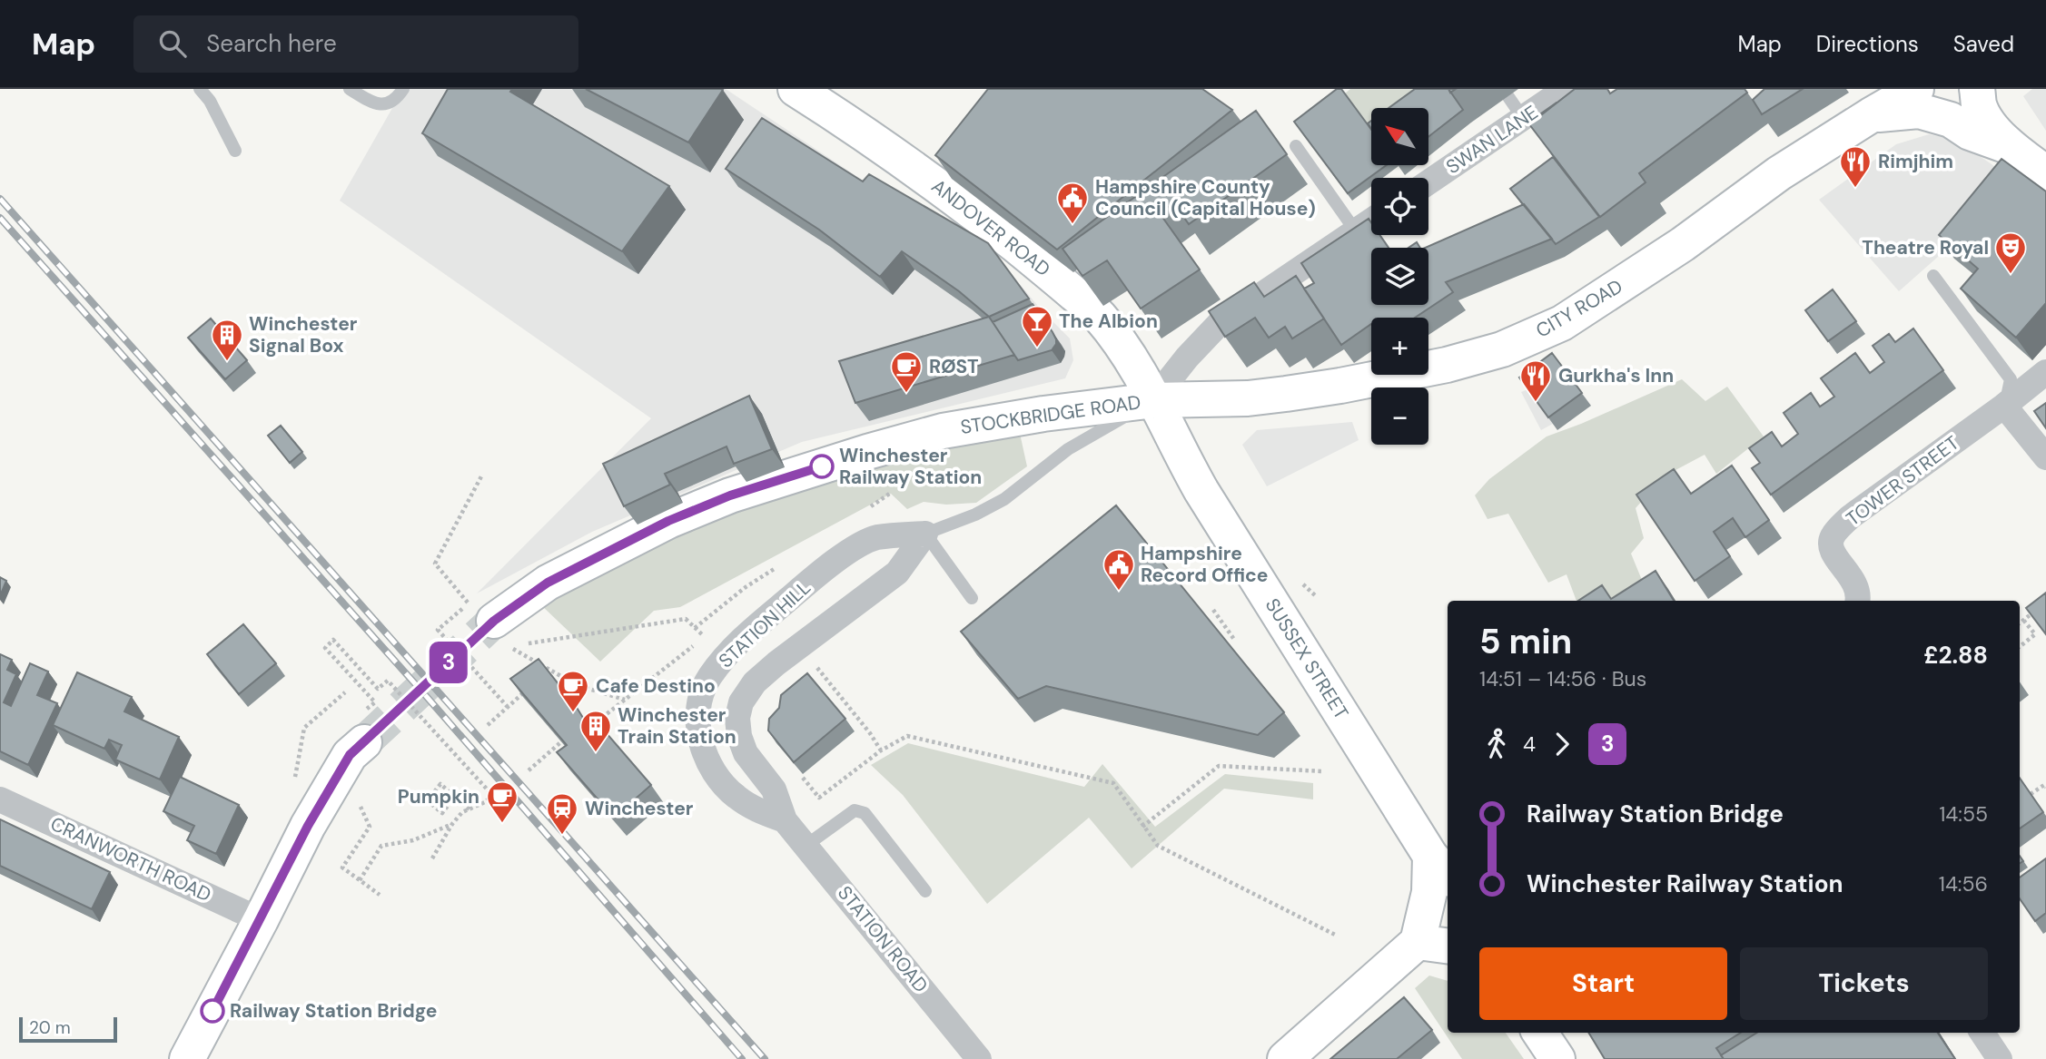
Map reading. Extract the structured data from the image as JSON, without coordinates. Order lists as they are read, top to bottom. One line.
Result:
{"streets":{"main road":["ANDOVER ROAD","CITY ROAD","STOCKBRIDGE ROAD","SUSSEX STREET"],"street":["SWAN LANE","TOWER STREET","STATION HILL","CRANWORTH ROAD","STATION ROAD"]},"crossings":[["ANDOVER ROAD","CITY ROAD"],["ANDOVER ROAD","STOCKBRIDGE ROAD"],["ANDOVER ROAD","STATION HILL"],["ANDOVER ROAD","SUSSEX STREET"],["CITY ROAD","STOCKBRIDGE ROAD"],["CITY ROAD","STATION HILL"],["CITY ROAD","SUSSEX STREET"],["STOCKBRIDGE ROAD","STATION HILL"],["STOCKBRIDGE ROAD","SUSSEX STREET"],["STATION HILL","SUSSEX STREET"],["STATION HILL","STATION ROAD"]],"places":{"restaurant":["Rimjhim","Gurkha's Inn"],"public building":["Hampshire County Council (Capital House)","Hampshire Record Office"],"theatre":["Theatre Royal"],"bar":["The Albion"],"building":["Winchester Signal Box","Winchester Train Station"],"cafe":["RØST","Cafe Destino","Pumpkin"],"other":["Winchester Railway Station","Railway Station Bridge"],"station":["Winchester"]},"lines":["bus line 3"],"scale_bar":"20 m","north":"top left","page":{"header":"Map","search":"Search here","nav":["Map","Directions","Saved"],"on_map":"3","map_buttons":["+","−"],"heading":["5 min","14:51 – 14:56 · Bus","£2.88"],"legs":["4","3"],"list":[{"name":"Railway Station Bridge","value":"14:55"},{"name":"Winchester Railway Station","value":"14:56"}],"buttons":["Start","Tickets"],"scale":"20 m"}}
